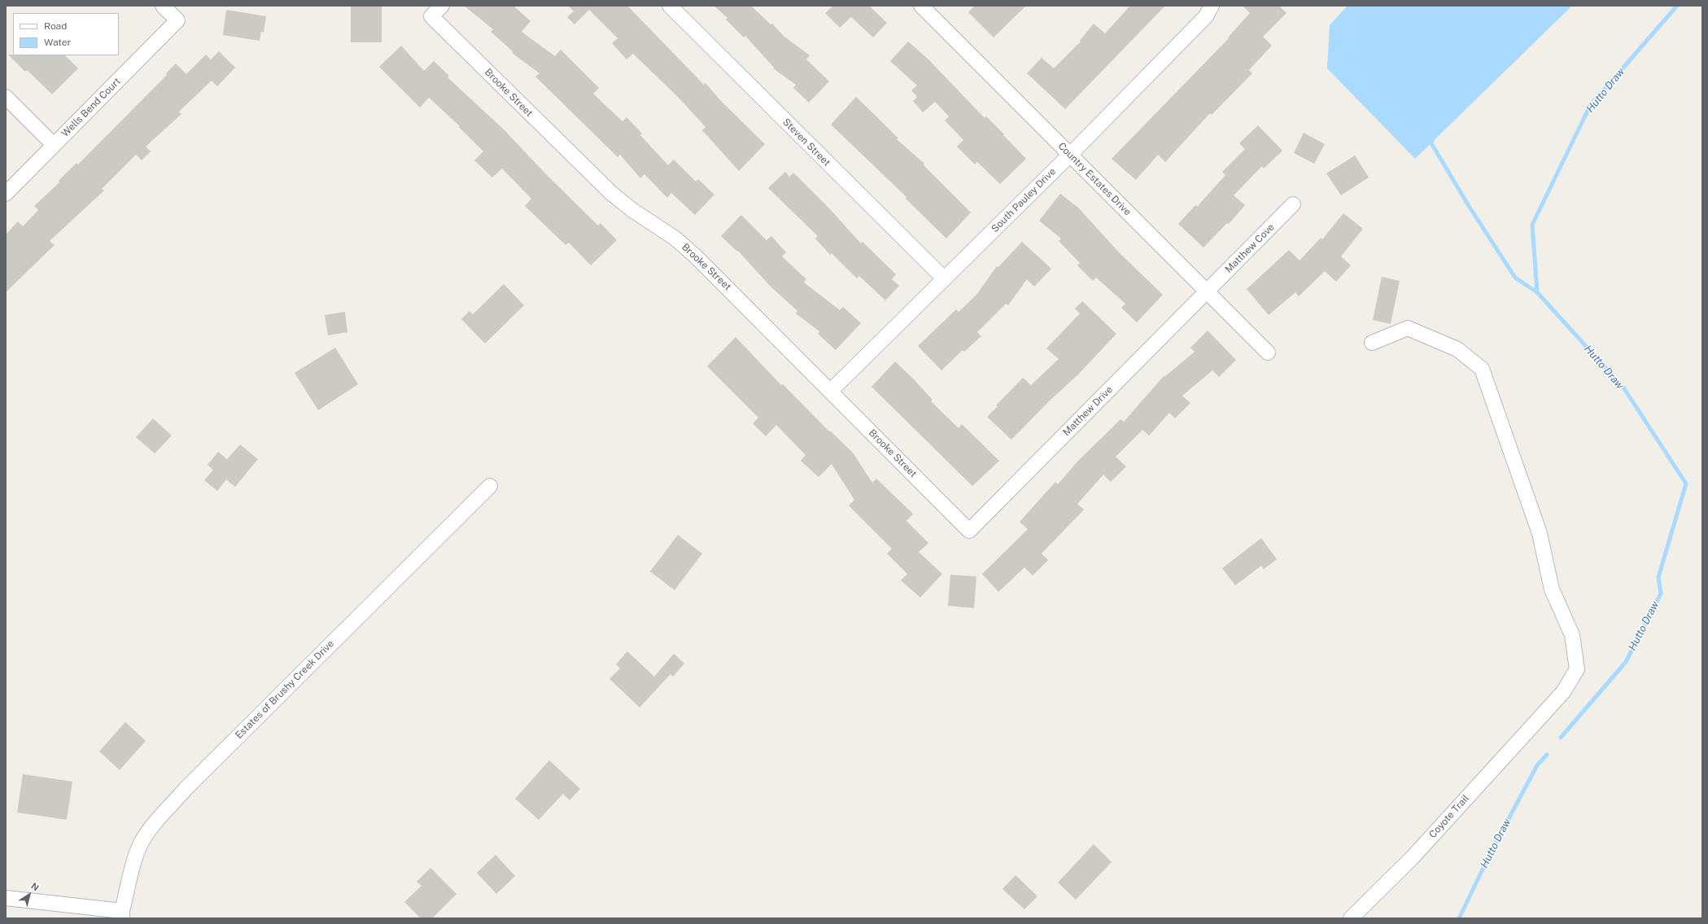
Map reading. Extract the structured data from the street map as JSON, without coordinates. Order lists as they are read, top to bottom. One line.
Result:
{"streets":{"street":["Brooke Street","Wells Bend Court","Steven Street","Country Estates Drive","South Pauley Drive","Matthew Cove","Matthew Drive","Estates of Brushy Creek Drive","Coyote Trail"]},"crossings":[["Brooke Street","South Pauley Drive"],["Brooke Street","Matthew Drive"],["Steven Street","South Pauley Drive"],["Country Estates Drive","South Pauley Drive"],["Country Estates Drive","Matthew Cove"],["Country Estates Drive","Matthew Drive"],["Matthew Cove","Matthew Drive"]],"water":["Hutto Draw"],"legend":["Road","Water"],"north":"top right"}
